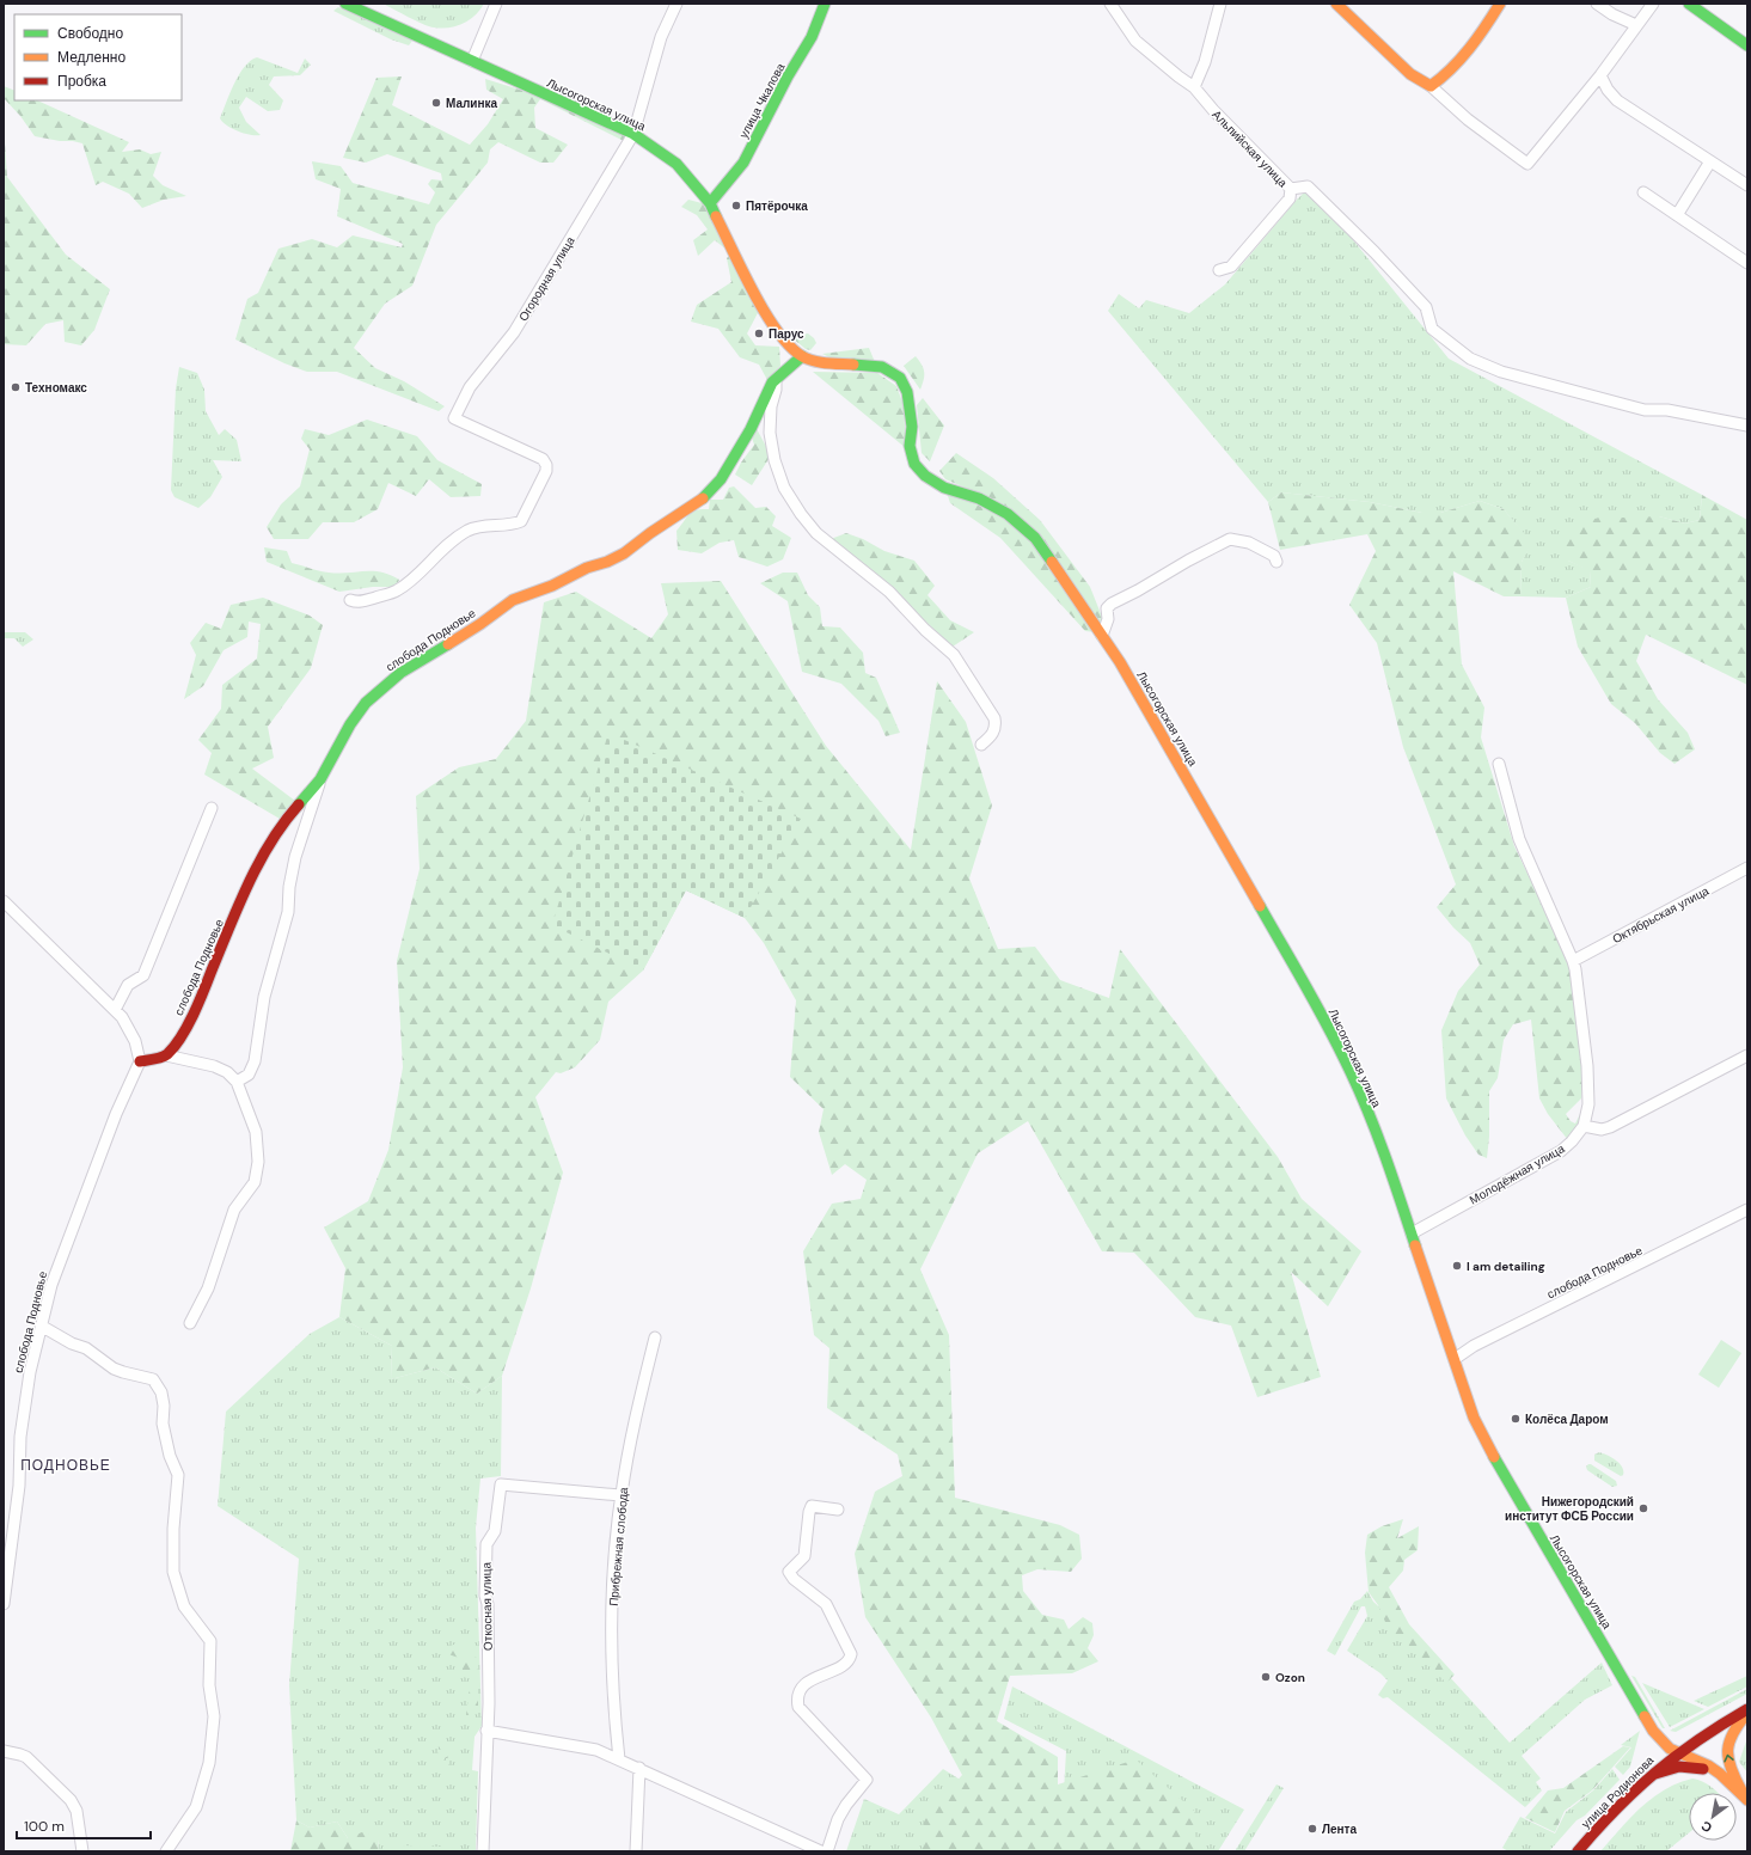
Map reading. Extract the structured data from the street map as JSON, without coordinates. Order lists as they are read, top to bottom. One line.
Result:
{"streets":{"street":["улица Чкалова","Лысогорская улица","Альпийская улица","Огородная улица","слобода Подновье","Октябрьская улица","Молодёжная улица","Прибрежная слобода","Откосная улица","улица Родионова"]},"crossings":[["улица Чкалова","Лысогорская улица"],["Лысогорская улица","Огородная улица"],["Лысогорская улица","слобода Подновье"],["Лысогорская улица","Молодёжная улица"],["Лысогорская улица","улица Родионова"],["Прибрежная слобода","Откосная улица"]],"districts":["ПОДНОВЬЕ"],"places":["Малинка","Пятёрочка","Парус","Техномакс","I am detailing","Колёса Даром","Нижегородский институт ФСБ России","Ozon","Лента"],"legend":["Свободно","Медленно","Пробка"],"scale_bar":"100 m","north":"bottom left"}
